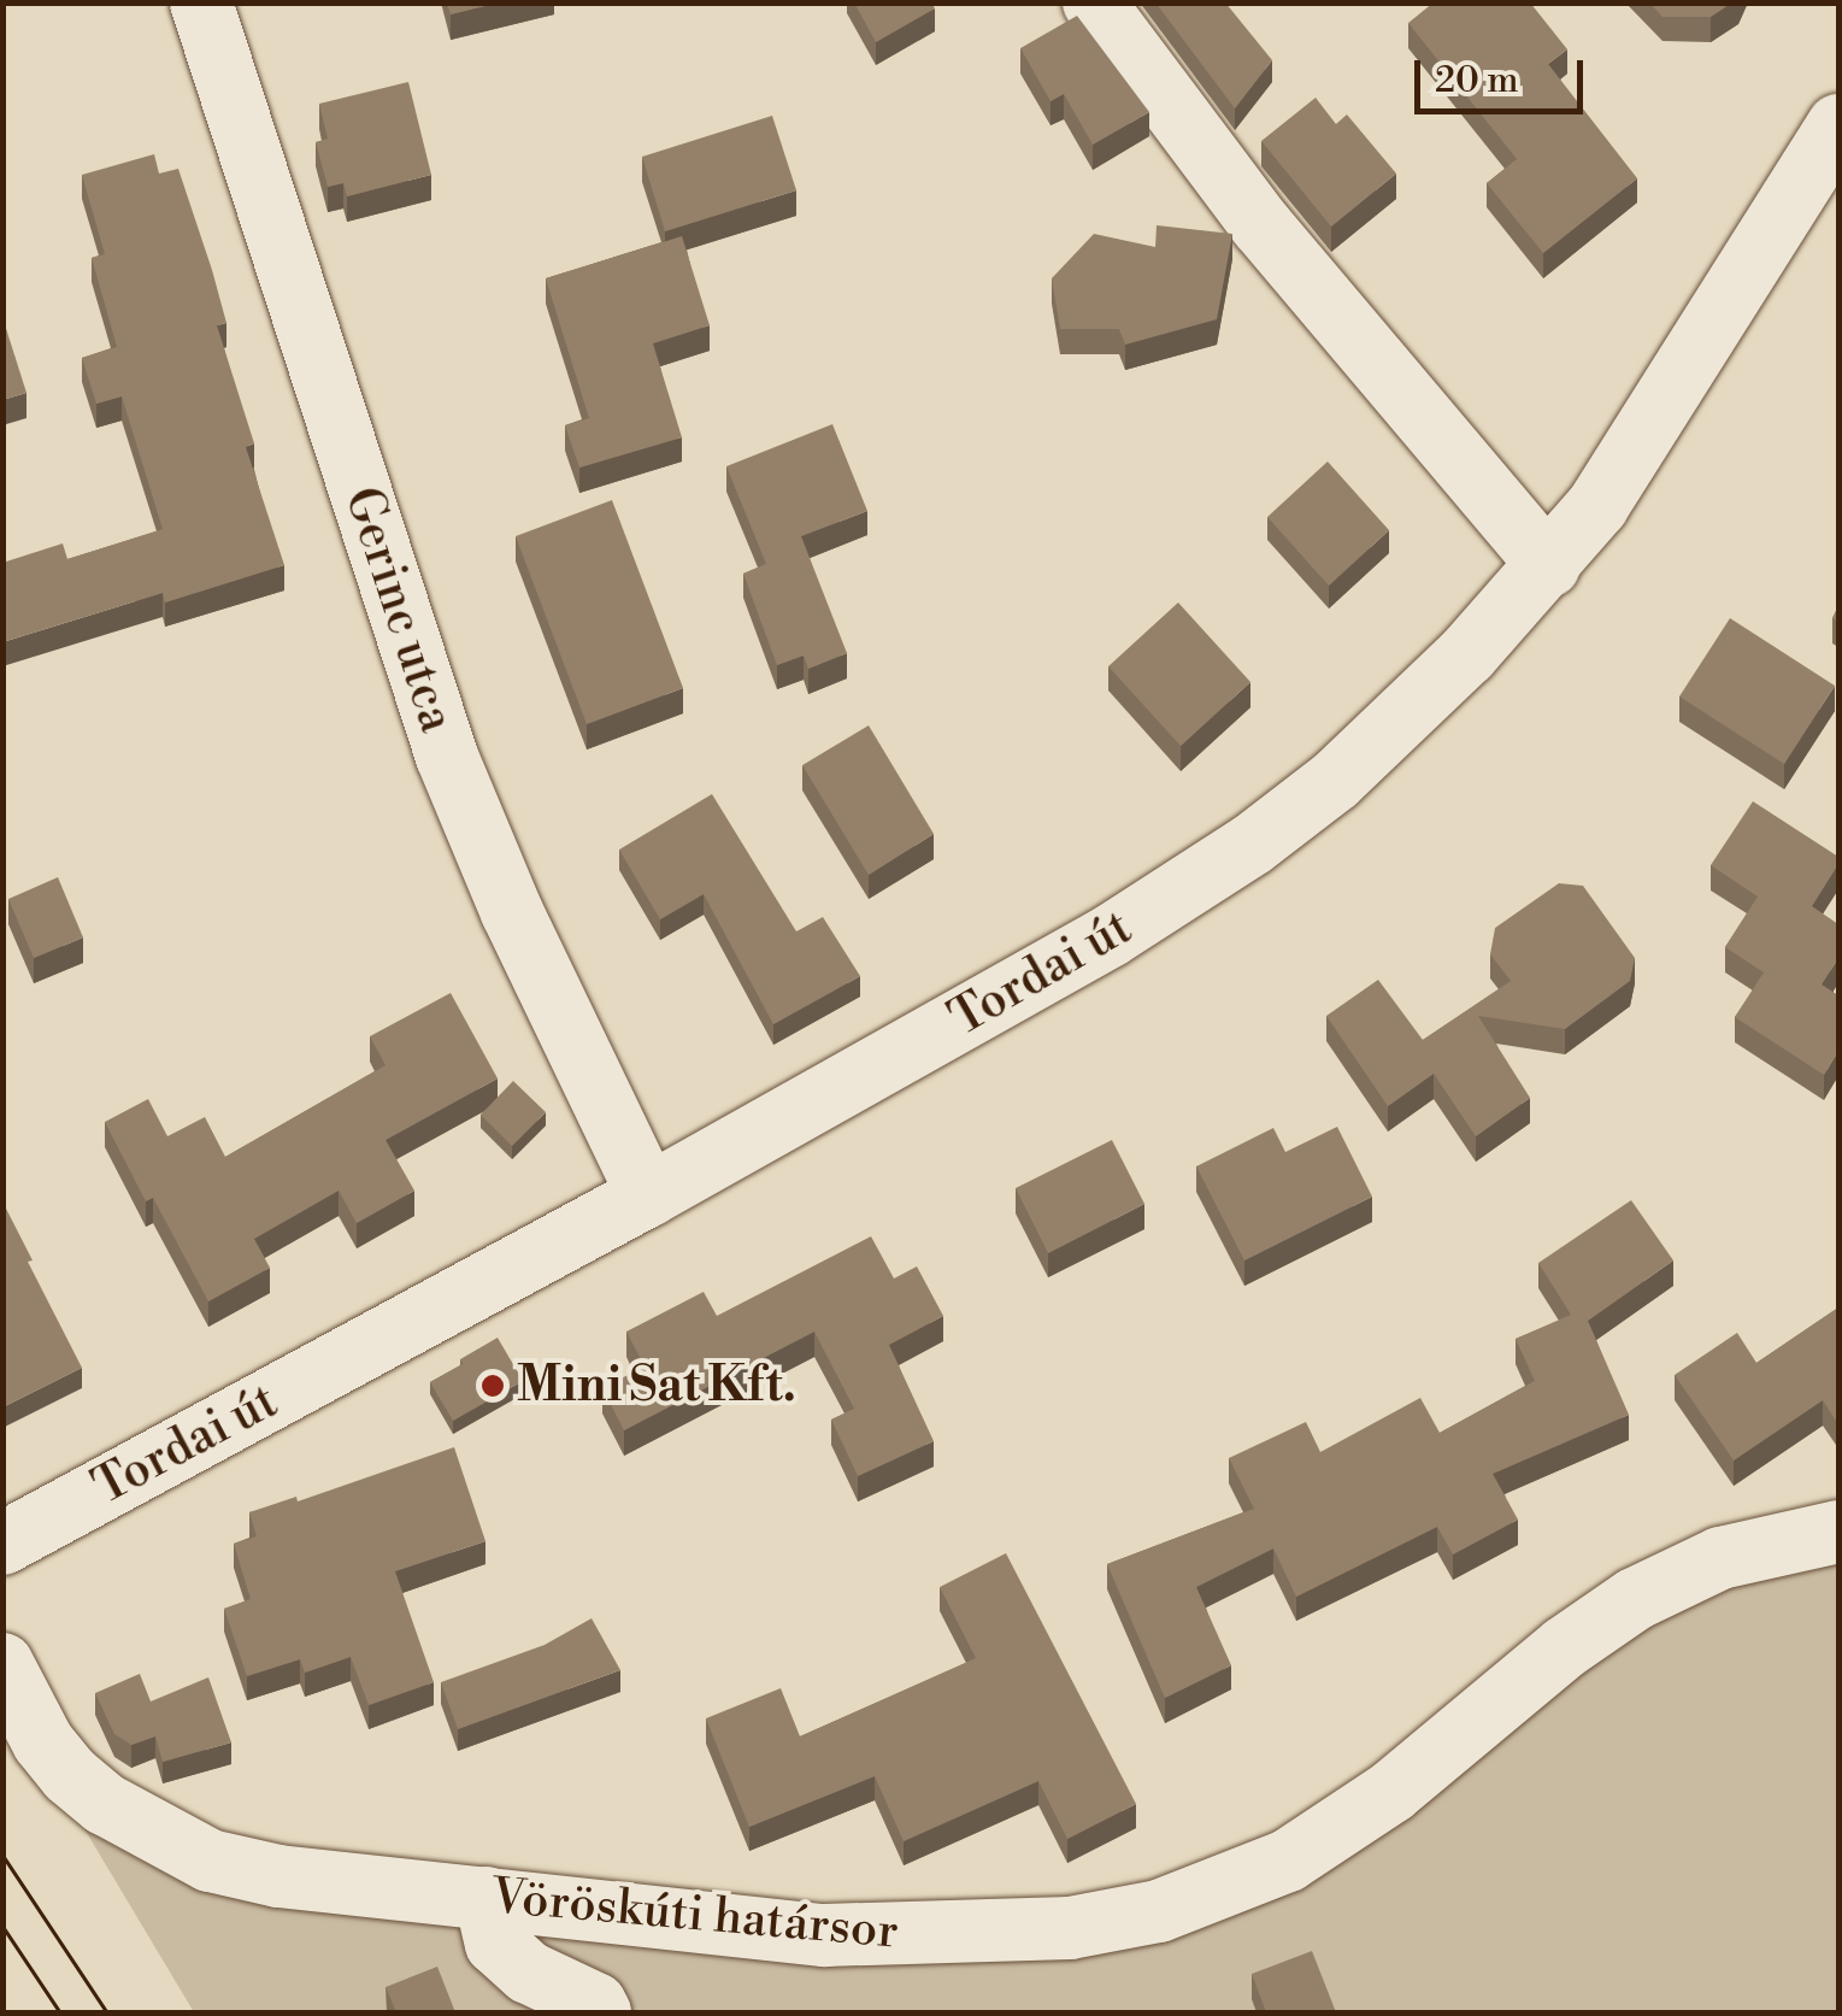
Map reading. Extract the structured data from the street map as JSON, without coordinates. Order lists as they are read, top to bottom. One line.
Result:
{"streets":{"street":["Gerinc utca","Tordai út","Vöröskúti határsor"]},"crossings":[["Gerinc utca","Tordai út"]],"places":["Mini Sat Kft."],"scale_bar":"20 m"}
